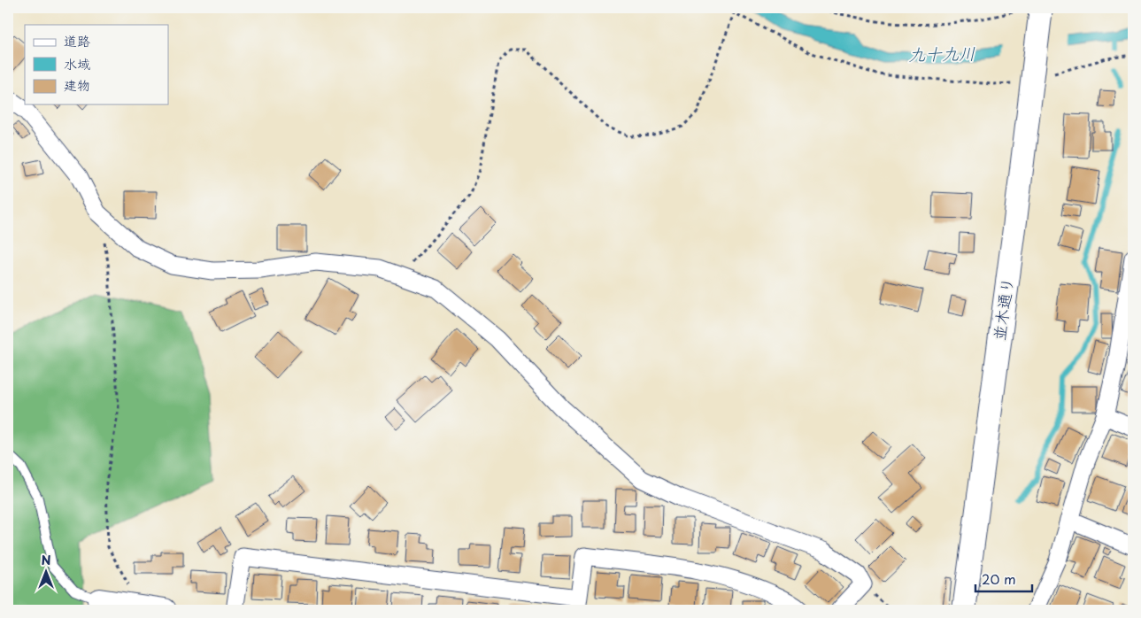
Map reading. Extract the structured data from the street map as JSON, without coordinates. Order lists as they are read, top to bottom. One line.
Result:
{"streets":{"street":["並木通り"]},"water":["九十九川"],"legend":["道路","水域","建物"],"scale_bar":"20 m","north":"top"}
